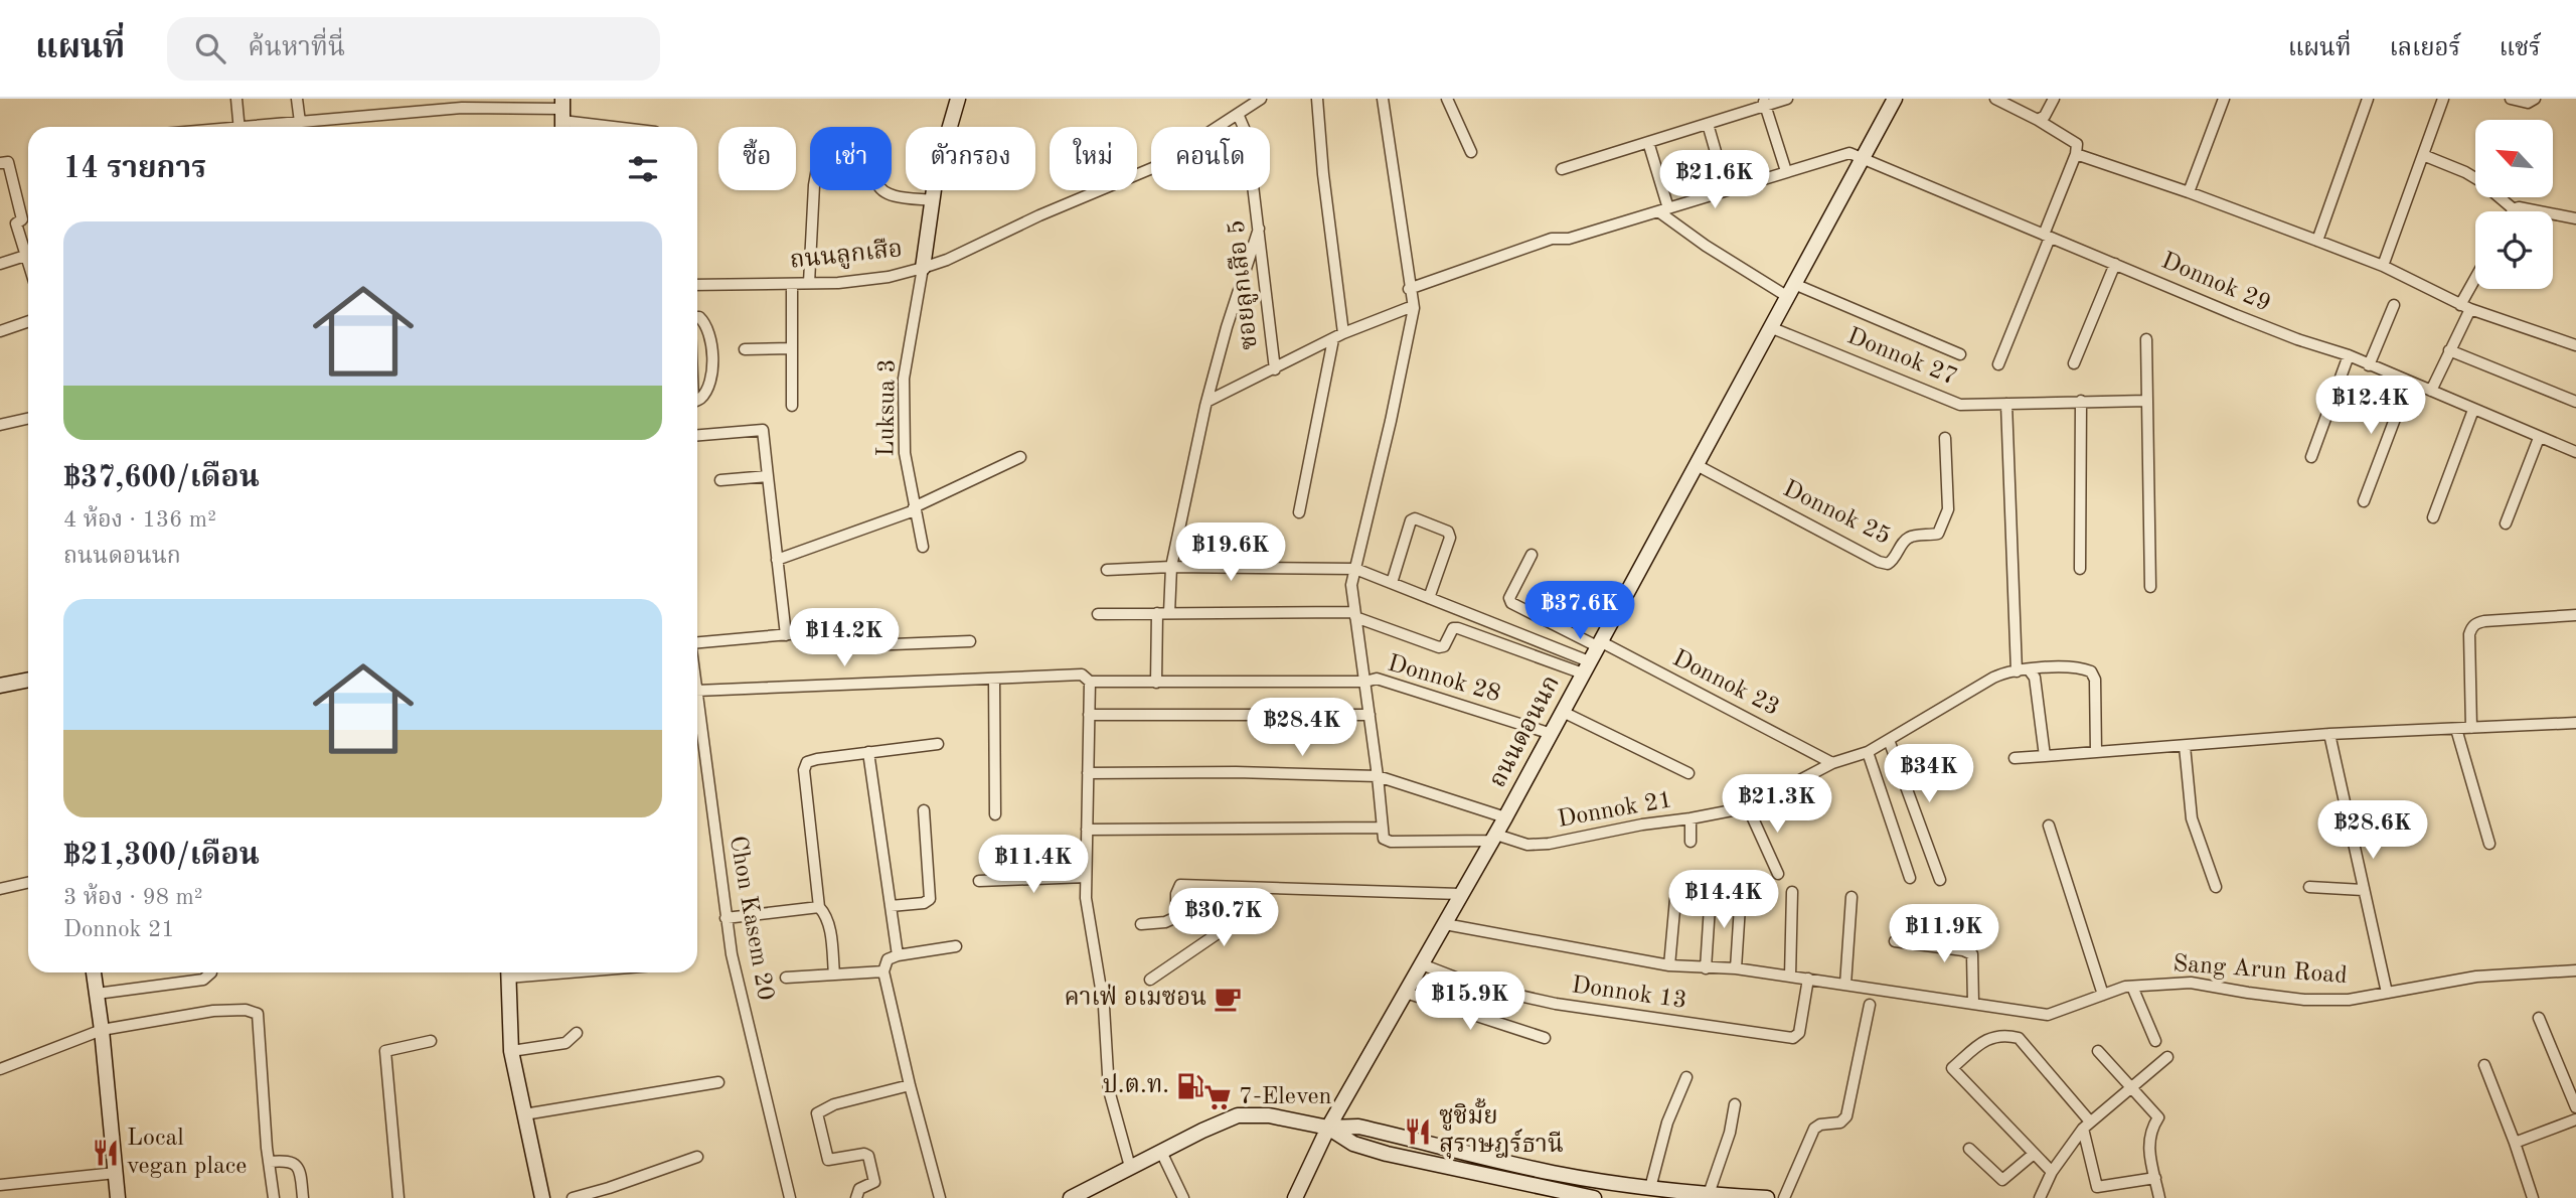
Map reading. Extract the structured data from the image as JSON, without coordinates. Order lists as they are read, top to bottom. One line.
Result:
{"streets":{"main road":["ถนนดอนนก"],"street":["ถนนลูกเสือ","Donnok 29","ซอยลูกเสือ 5","Donnok 27","Luksua 3","Donnok 25","Donnok 28","Donnok 23","Donnok 21","Chon Kasem 20","Sang Arun Road","Donnok 13"]},"crossings":[["ถนนลูกเสือ","ซอยลูกเสือ 5"],["ถนนลูกเสือ","Luksua 3"],["Donnok 29","ถนนดอนนก"],["Donnok 27","ถนนดอนนก"],["Donnok 25","ถนนดอนนก"],["Donnok 28","ถนนดอนนก"],["Donnok 23","ถนนดอนนก"],["Donnok 23","Donnok 21"],["ถนนดอนนก","Donnok 21"],["ถนนดอนนก","Sang Arun Road"],["ถนนดอนนก","Donnok 13"],["Sang Arun Road","Donnok 13"]],"places":{"cafe":["คาเฟ่ อเมซอน"],"fuel station":["ป.ต.ท."],"supermarket":["7-Eleven"],"restaurant":["ซูชิมั้ย สุราษฎร์ธานี","Local vegan place"]},"north":"top left","page":{"header":"แผนที่","search":"ค้นหาที่นี่","nav":["แผนที่","เลเยอร์","แชร์"],"chip":["ซื้อ","เช่า","ตัวกรอง","ใหม่","คอนโด"],"heading":"14 รายการ","price":["฿21.6K","฿12.4K","฿19.6K","฿37.6K","฿14.2K","฿28.4K","฿34K","฿21.3K","฿28.6K","฿11.4K","฿14.4K","฿30.7K","฿11.9K","฿15.9K"],"list":[{"name":"฿37,600/เดือน","note":"4 ห้อง · 136 m² · ถนนดอนนก"},{"name":"฿21,300/เดือน","note":"3 ห้อง · 98 m² · Donnok 21"}]}}
